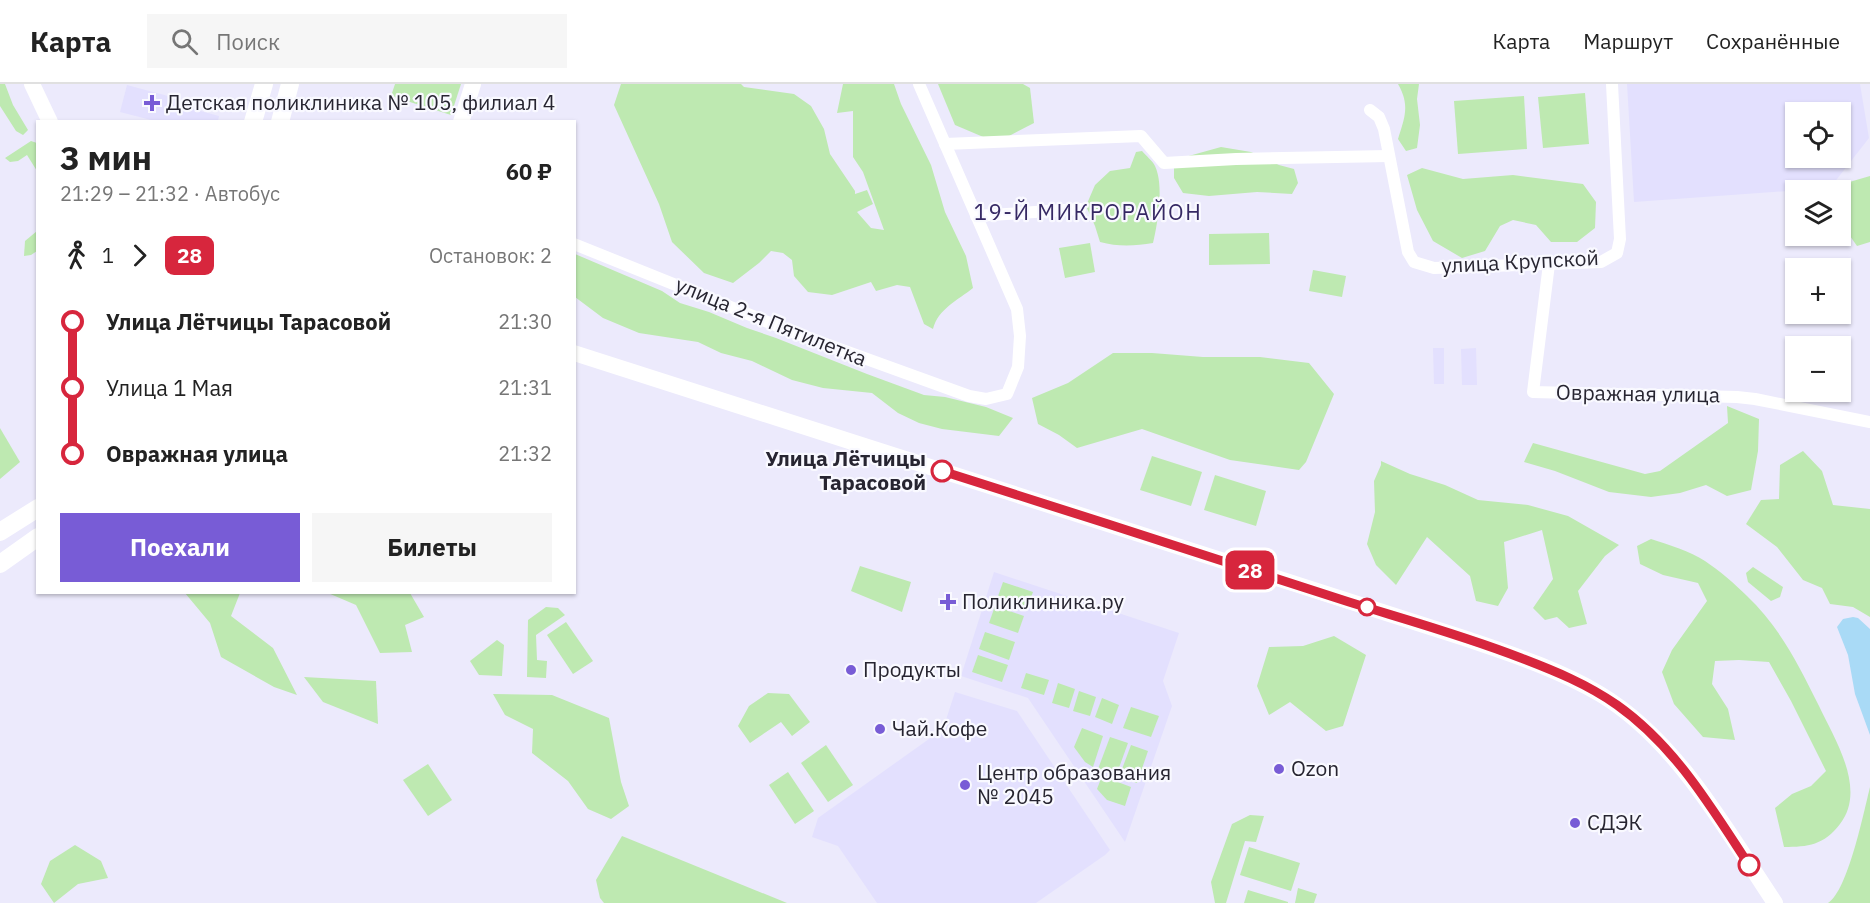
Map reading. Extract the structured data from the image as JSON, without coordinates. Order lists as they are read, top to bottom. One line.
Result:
{"streets":{"street":["улица Крупской","улица 2-я Пятилетка","Овражная улица"]},"crossings":[["улица Крупской","Овражная улица"]],"districts":["19-Й МИКРОРАЙОН"],"places":{"health":["Детская поликлиника № 105, филиал 4","Поликлиника.ру"],"other":["Улица Лётчицы Тарасовой","Продукты","Чай.Кофе","Ozon","Центр образования № 2045","СДЭК"]},"lines":["bus line 28"],"page":{"header":"Карта","search":"Поиск","nav":["Карта","Маршрут","Сохранённые"],"on_map":"28","map_buttons":["+","−"],"heading":["3 мин","21:29 – 21:32 · Автобус","60 ₽"],"legs":["1","28","Остановок: 2"],"list":[{"name":"Улица Лётчицы Тарасовой","value":"21:30"},{"name":"Улица 1 Мая","value":"21:31"},{"name":"Овражная улица","value":"21:32"}],"buttons":["Поехали","Билеты"]}}
